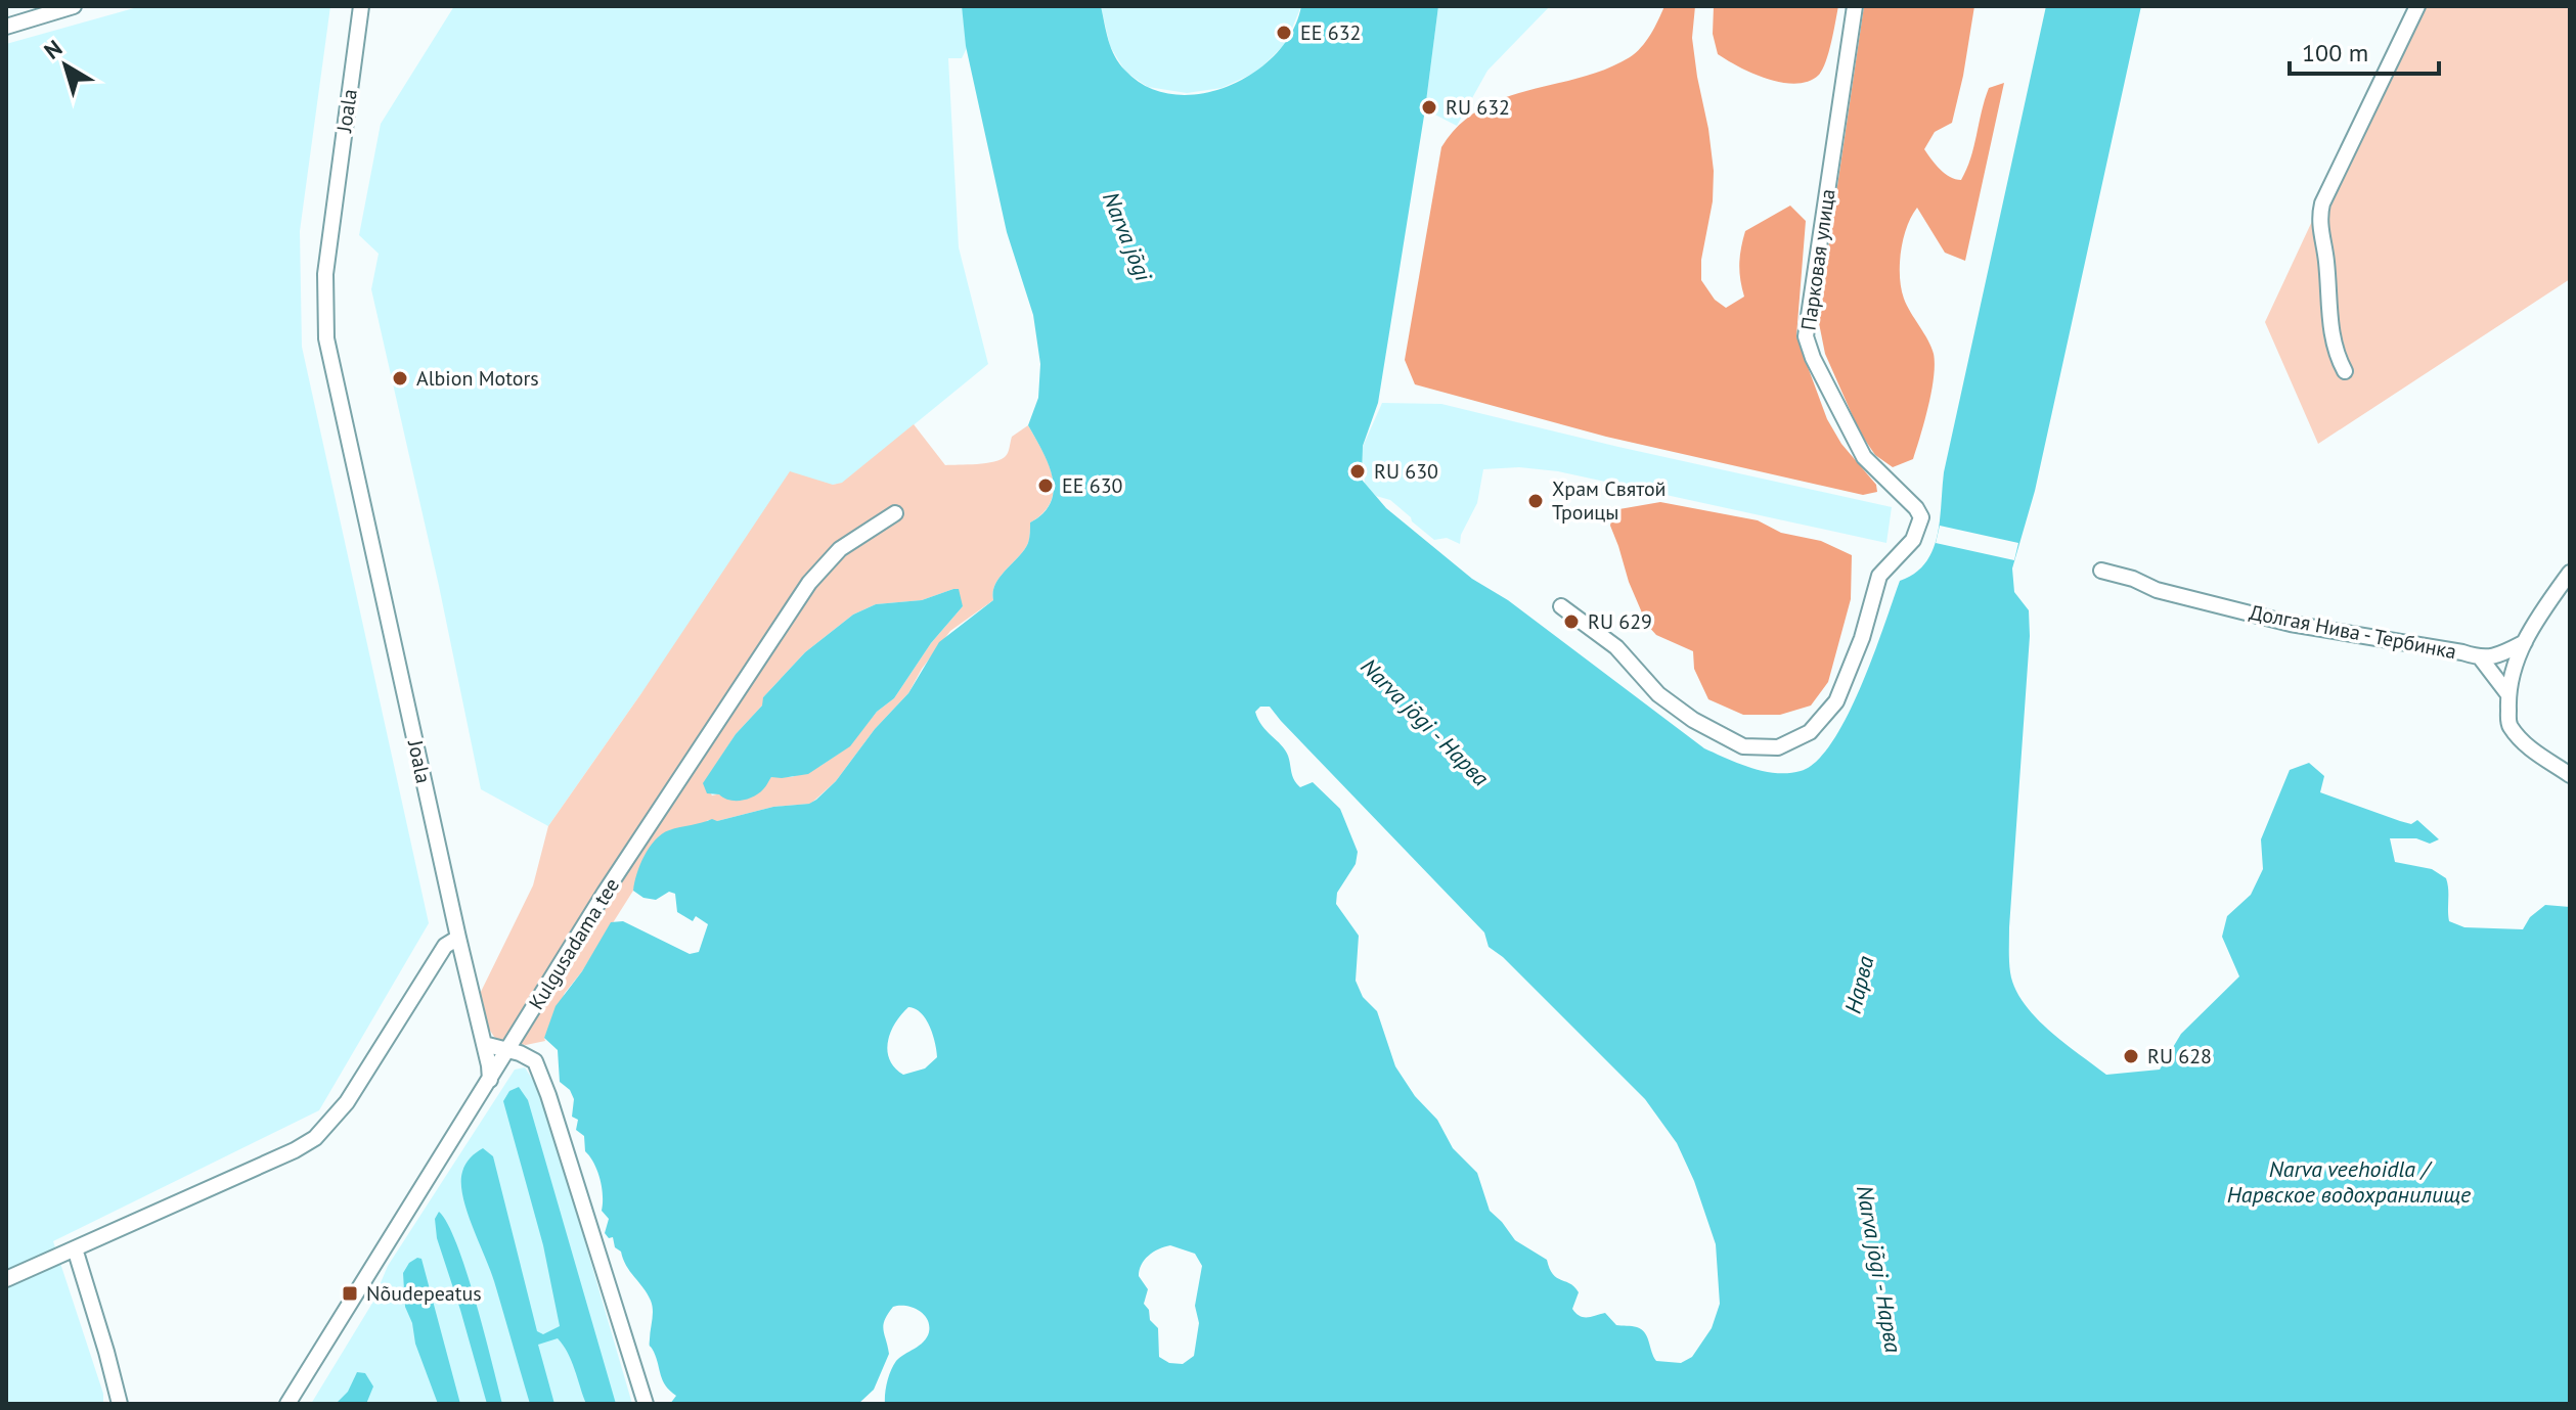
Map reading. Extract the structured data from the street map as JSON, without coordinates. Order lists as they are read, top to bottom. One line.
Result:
{"streets":{"street":["Joala","Парковая улица","Долгая Нива - Тербинка","Kulgusadama tee"]},"crossings":[["Joala","Kulgusadama tee"]],"water":["Narva jõgi","Narva jõgi - Нарва","Нарва","Narva veehoidla / Нарвское водохранилище"],"places":{"other":["EE 632","RU 632","Albion Motors","RU 630","EE 630","Храм Святой Троицы","RU 629","RU 628"],"transit":["Nõudepeatus"]},"scale_bar":"100 m","north":"top left"}
